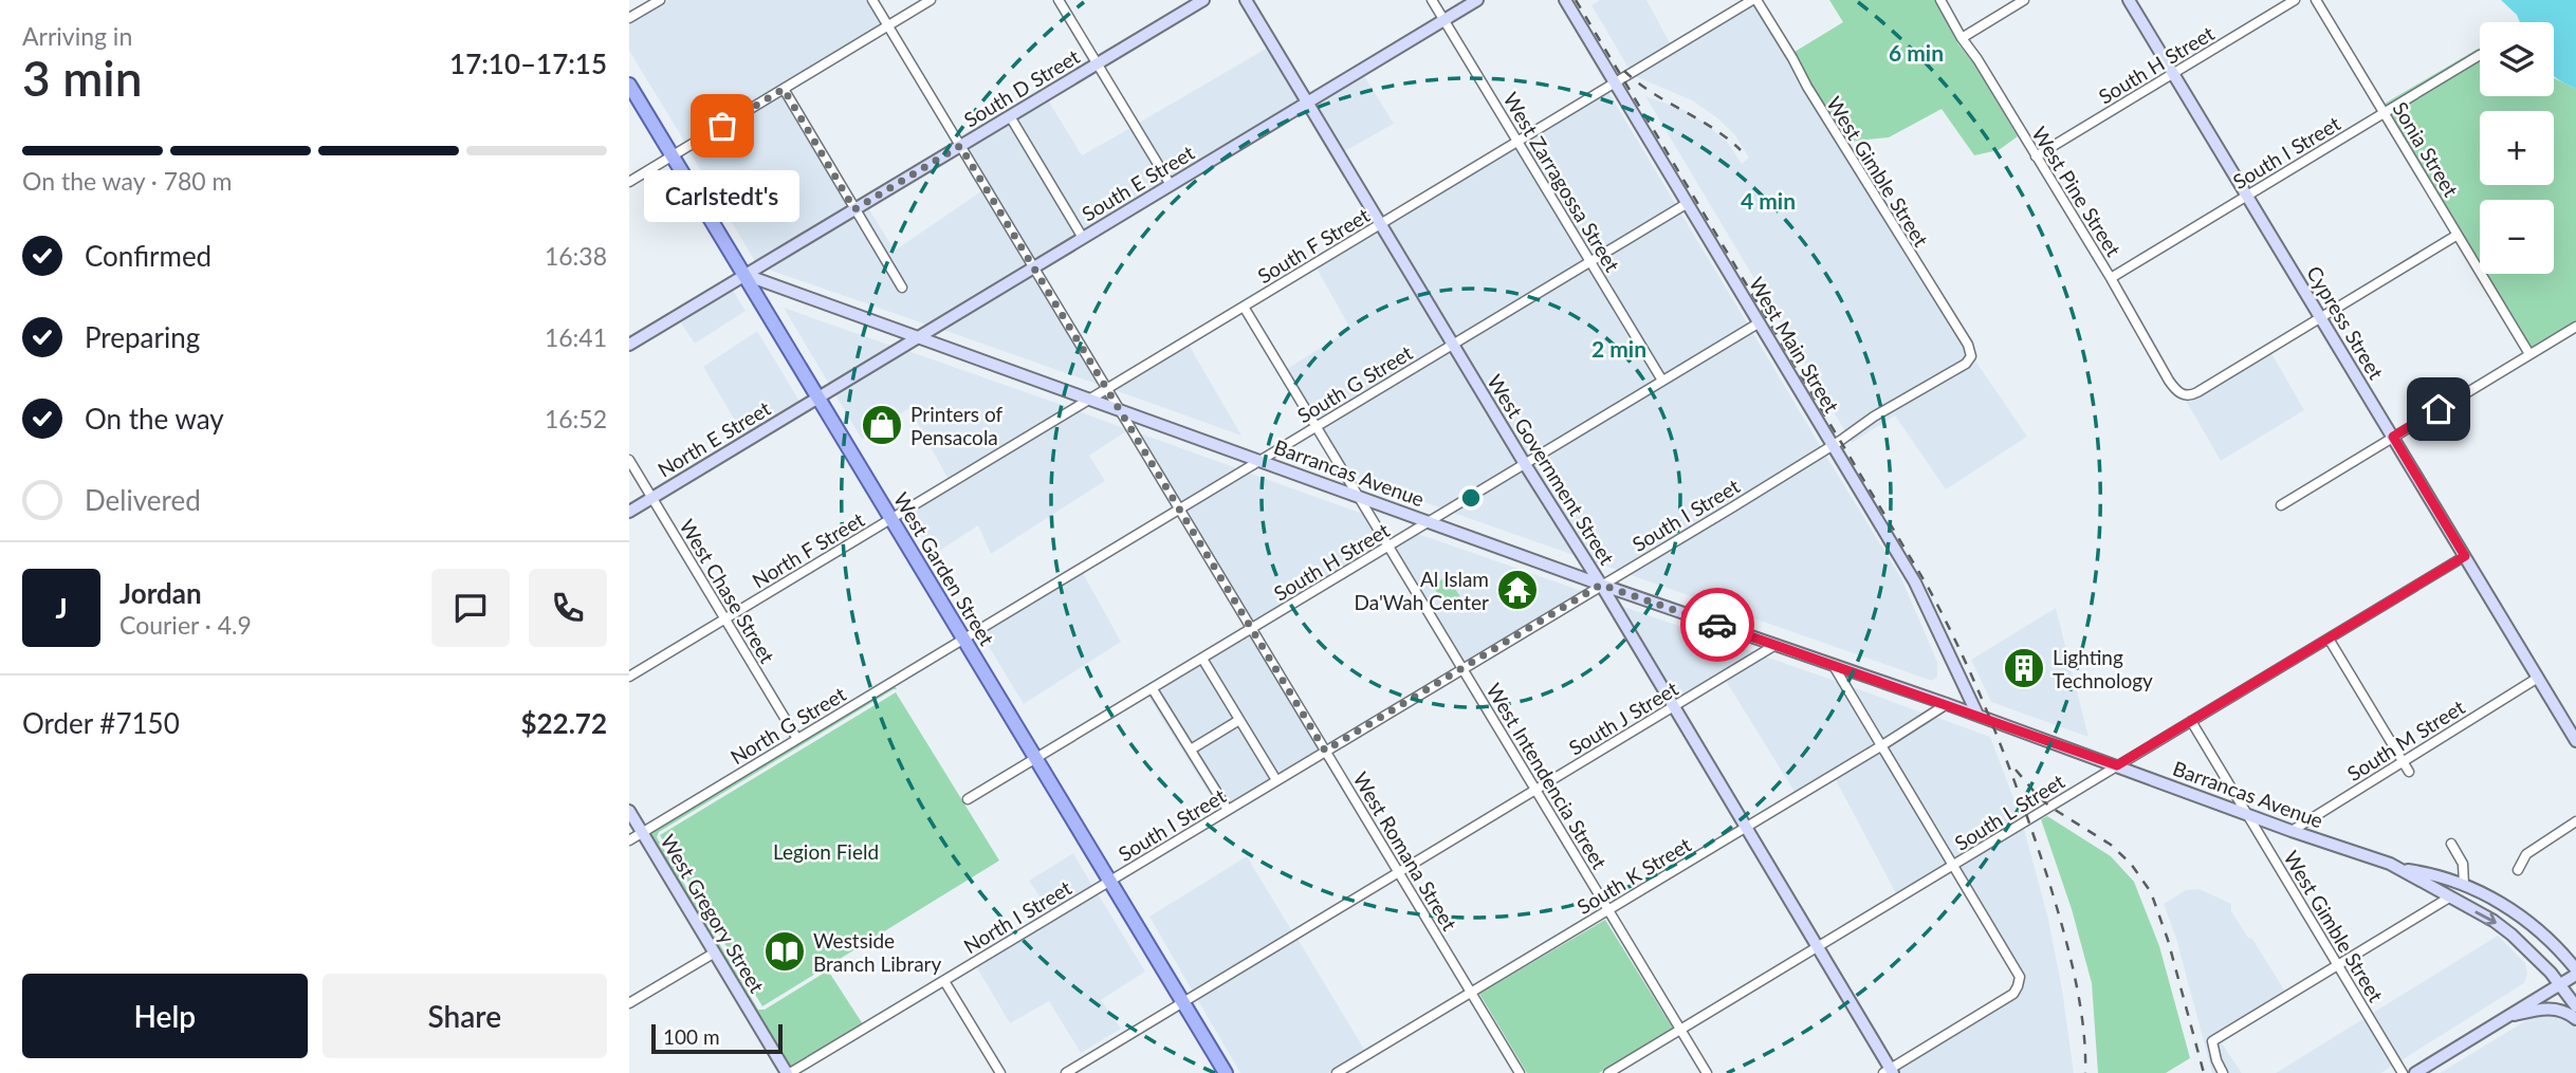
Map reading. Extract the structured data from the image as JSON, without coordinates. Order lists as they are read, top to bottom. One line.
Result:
{"streets":{"main road":["West Garden Street"],"street":["South H Street","South D Street","Sonia Street","South I Street","West Gimble Street","West Zarragossa Street","South E Street","West Pine Street","South F Street","Cypress Street","West Main Street","South G Street","North E Street","West Government Street","Barrancas Avenue","North F Street","West Chase Street","South J Street","North G Street","South M Street","West Intendencia Street","South L Street","West Romana Street","South K Street","West Gregory Street","North I Street"]},"crossings":[["South H Street","West Zarragossa Street"],["South H Street","West Pine Street"],["South H Street","Cypress Street"],["South H Street","West Main Street"],["South H Street","West Government Street"],["South H Street","Barrancas Avenue"],["South H Street","West Garden Street"],["South H Street","West Intendencia Street"],["South H Street","West Romana Street"],["South D Street","Barrancas Avenue"],["South D Street","West Garden Street"],["South D Street","West Romana Street"],["Sonia Street","South I Street"],["South I Street","West Gimble Street"],["South I Street","West Pine Street"],["South I Street","Cypress Street"],["South I Street","West Main Street"],["South I Street","West Government Street"],["South I Street","Barrancas Avenue"],["South I Street","West Garden Street"],["South I Street","West Intendencia Street"],["South I Street","West Romana Street"],["South I Street","North I Street"],["West Gimble Street","South F Street"],["West Gimble Street","Barrancas Avenue"],["West Gimble Street","South L Street"],["West Zarragossa Street","South E Street"],["West Zarragossa Street","South F Street"],["West Zarragossa Street","South G Street"],["South E Street","North E Street"],["South E Street","West Government Street"],["South E Street","Barrancas Avenue"],["South E Street","West Garden Street"],["South E Street","West Romana Street"],["West Pine Street","Cypress Street"],["South F Street","West Main Street"],["South F Street","West Government Street"],["South F Street","Barrancas Avenue"],["South F Street","North F Street"],["South F Street","West Garden Street"],["South F Street","West Intendencia Street"],["South F Street","West Romana Street"],["Cypress Street","South M Street"],["Cypress Street","South L Street"],["West Main Street","South G Street"],["West Main Street","Barrancas Avenue"],["South G Street","West Government Street"],["South G Street","Barrancas Avenue"],["South G Street","West Garden Street"],["South G Street","North G Street"],["South G Street","West Intendencia Street"],["South G Street","West Romana Street"],["North E Street","West Garden Street"],["North E Street","West Chase Street"],["West Government Street","Barrancas Avenue"],["West Government Street","South J Street"],["West Government Street","South L Street"],["West Government Street","South K Street"],["Barrancas Avenue","West Garden Street"],["Barrancas Avenue","South J Street"],["Barrancas Avenue","South M Street"],["Barrancas Avenue","West Intendencia Street"],["Barrancas Avenue","South L Street"],["Barrancas Avenue","West Romana Street"],["Barrancas Avenue","South K Street"],["North F Street","West Garden Street"],["North F Street","West Chase Street"],["West Garden Street","South J Street"],["West Garden Street","North G Street"],["West Garden Street","North I Street"],["West Chase Street","North G Street"],["South J Street","West Intendencia Street"],["South J Street","West Romana Street"],["North G Street","West Gregory Street"],["West Intendencia Street","South L Street"],["West Intendencia Street","South K Street"],["West Romana Street","South K Street"],["West Gregory Street","North I Street"]],"parks":["Legion Field"],"places":{"other":["Carlstedt's"],"shop":["Printers of Pensacola"],"temple":["Al Islam Da'Wah Center"],"building":["Lighting Technology"],"library":["Westside Branch Library"]},"scale_bar":"100 m","page":{"heading":["3 min","Arriving in","17:10–17:15"],"panel":["Jordan","Courier · 4.9","Order #7150","$22.72"],"map_buttons":["+","−"],"bar":"On the way · 780 m","bubble":"Carlstedt's","list":[["Confirmed","16:38"],["Preparing","16:41"],["On the way","16:52"],"Delivered"],"round":"J","buttons":["Help","Share"],"scale":"100 m"},"rings":["6 min","4 min","2 min"]}
